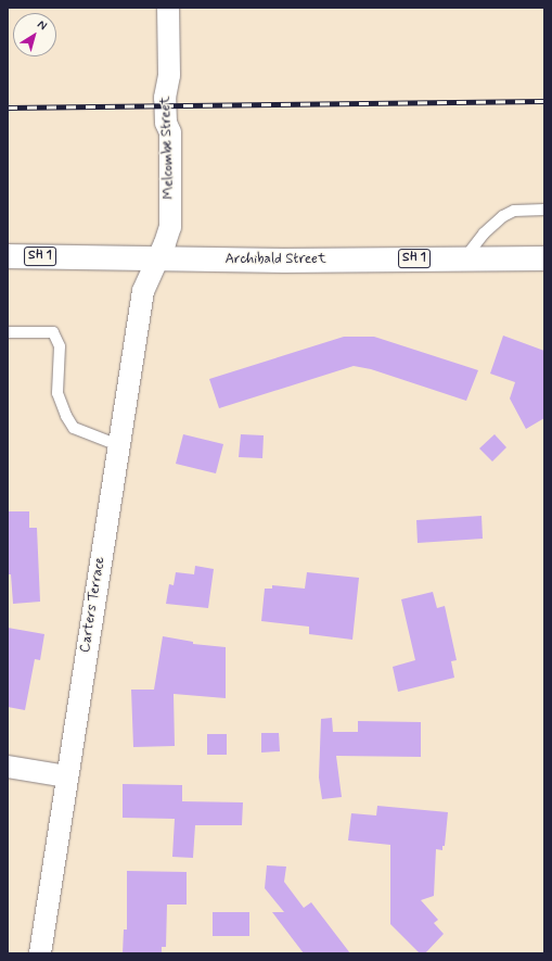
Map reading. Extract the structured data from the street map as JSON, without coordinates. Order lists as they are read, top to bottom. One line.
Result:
{"streets":{"highway":["SH 1","Archibald Street"],"street":["Melcombe Street","Carters Terrace"]},"crossings":[["Melcombe Street","Archibald Street"],["Melcombe Street","Carters Terrace"],["Archibald Street","Carters Terrace"]],"north":"top right"}
